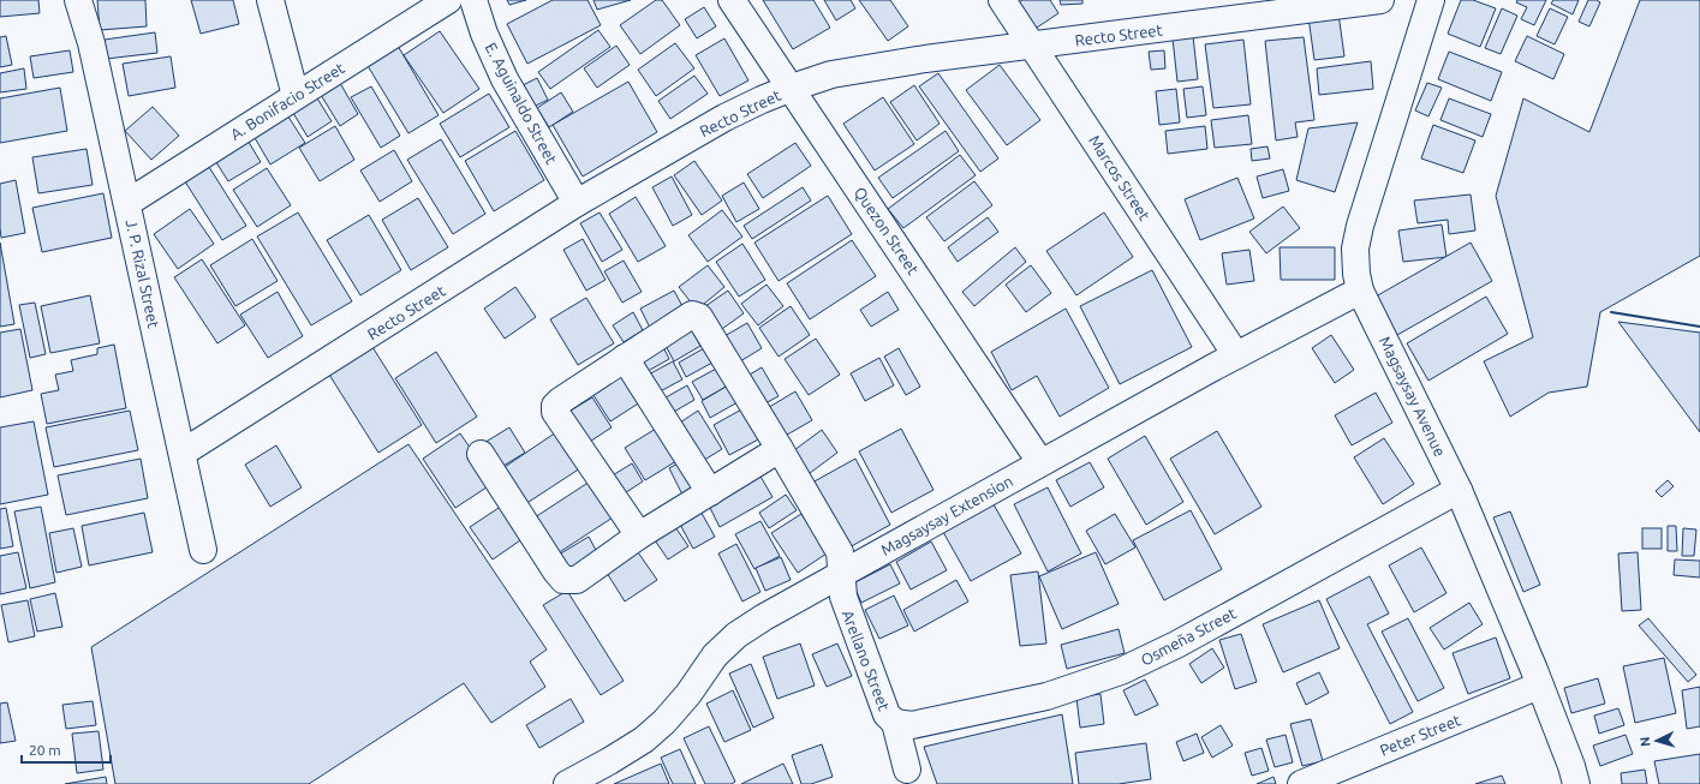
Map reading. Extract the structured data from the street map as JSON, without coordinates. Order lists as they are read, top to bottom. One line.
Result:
{"streets":{"street":["Recto Street","A. Bonifacio Street","E. Aguinaldo Street","Marcos Street","Quezon Street","J. P. Rizal Street","Magsaysay Avenue","Magsaysay Extension","Osmeña Street","Arellano Street","Peter Street"]},"crossings":[["Recto Street","E. Aguinaldo Street"],["Recto Street","Marcos Street"],["Recto Street","Quezon Street"],["Recto Street","J. P. Rizal Street"],["A. Bonifacio Street","J. P. Rizal Street"],["Marcos Street","Magsaysay Extension"],["Quezon Street","Magsaysay Extension"],["Magsaysay Avenue","Magsaysay Extension"],["Magsaysay Avenue","Osmeña Street"],["Magsaysay Avenue","Peter Street"],["Magsaysay Extension","Arellano Street"],["Osmeña Street","Arellano Street"]],"scale_bar":"20 m","north":"left"}
